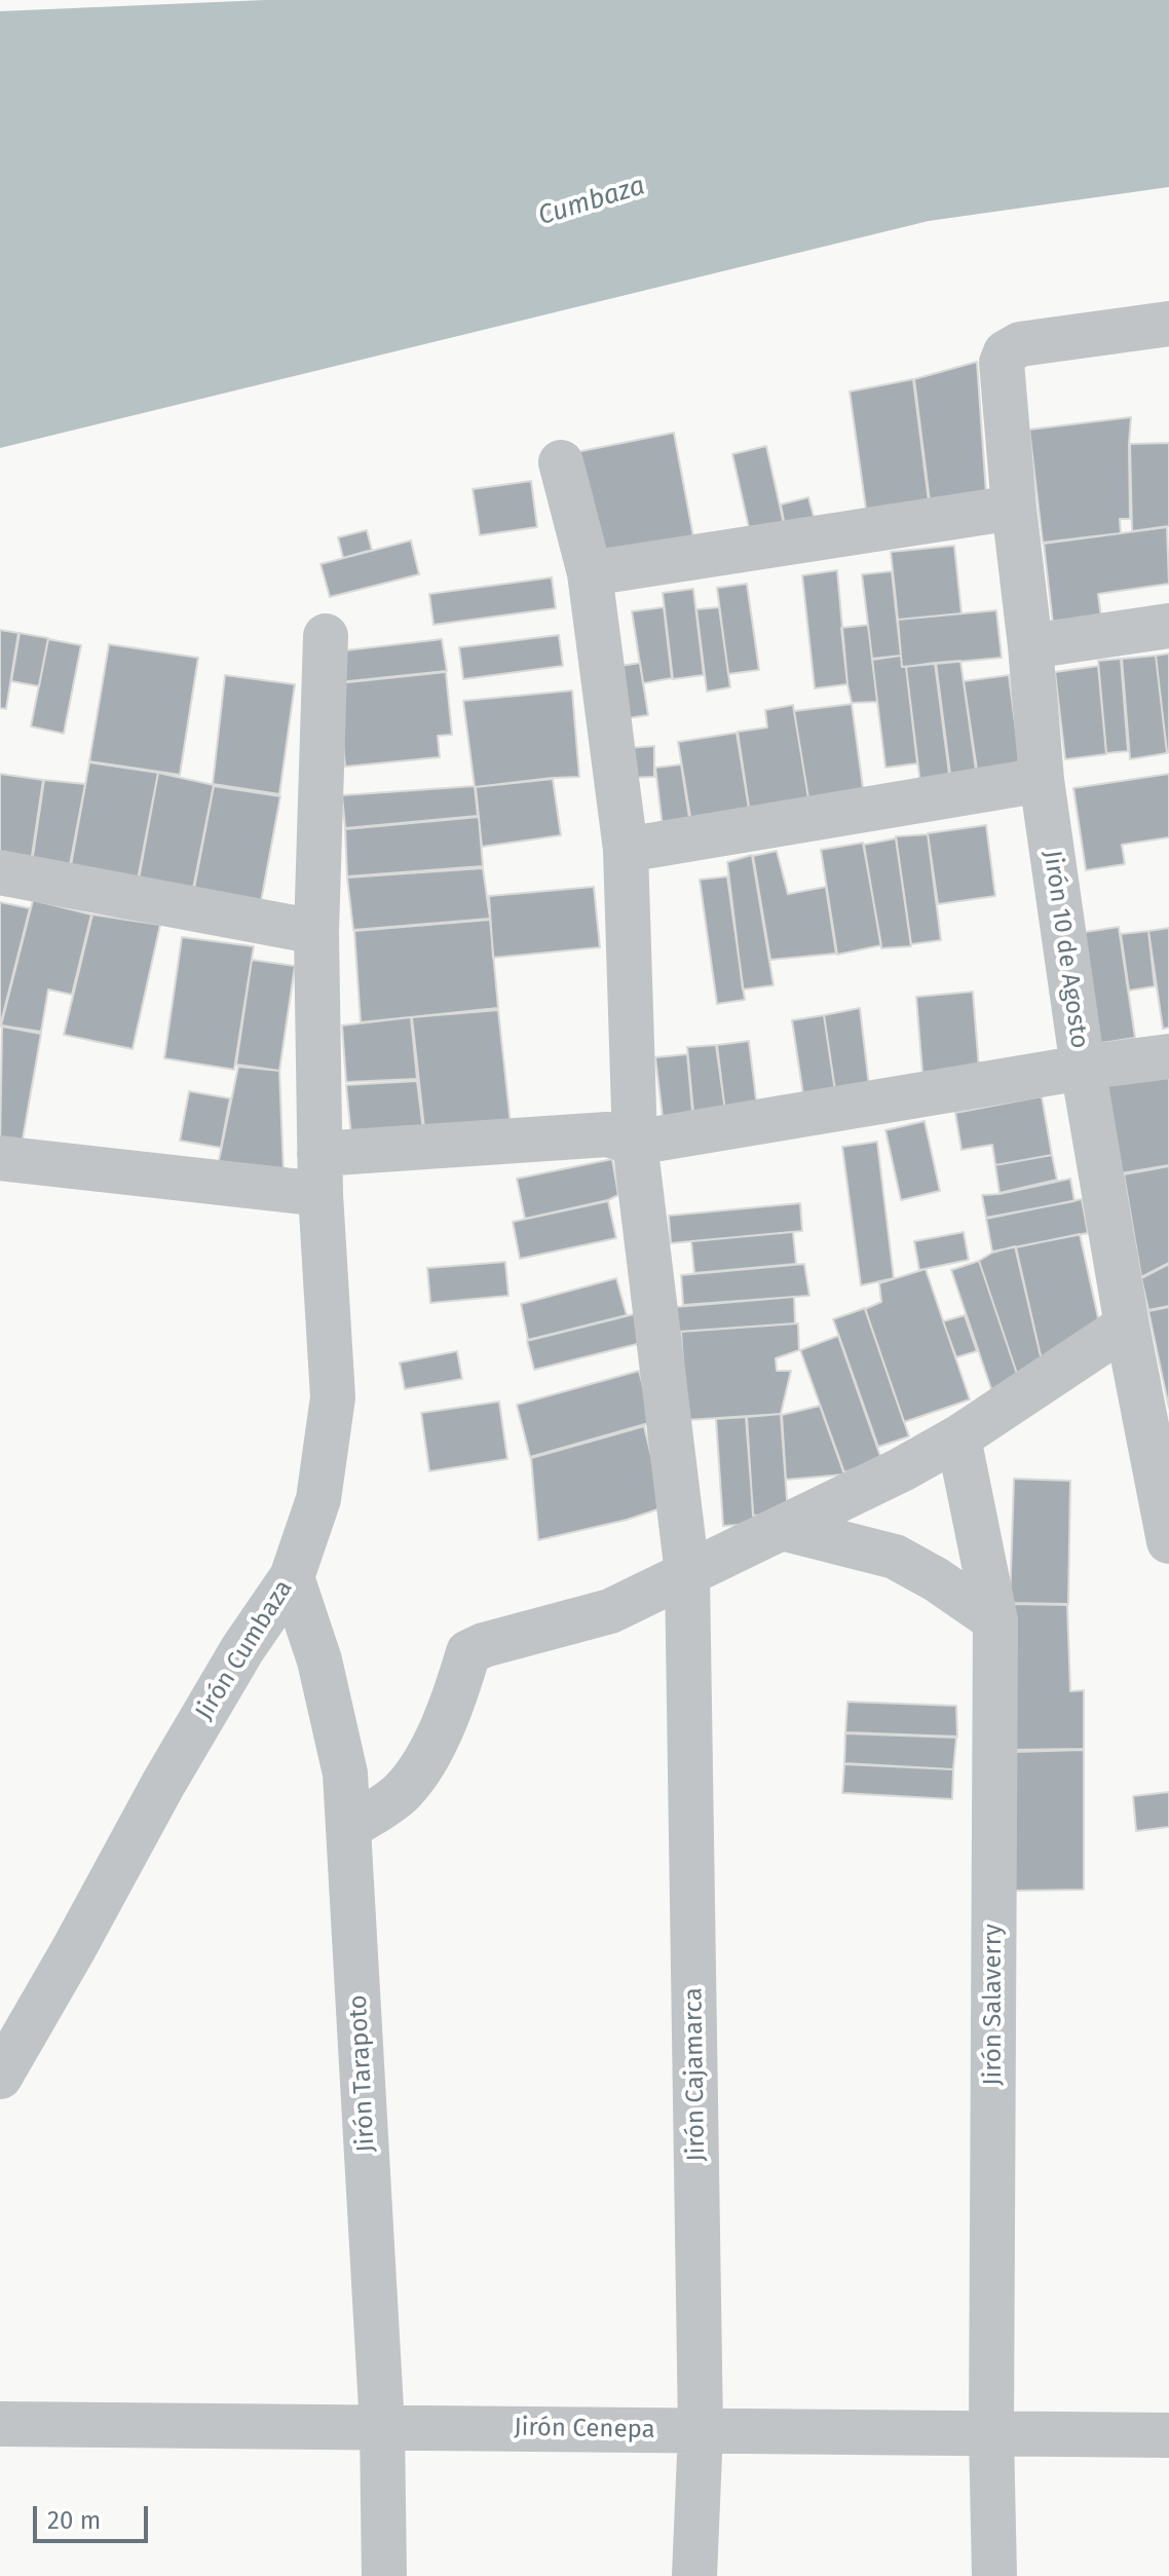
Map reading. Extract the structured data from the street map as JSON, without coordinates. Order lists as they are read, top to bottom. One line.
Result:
{"streets":{"street":["Jirón 10 de Agosto","Jirón Cumbaza","Jirón Salaverry","Jirón Tarapoto","Jirón Cajamarca","Jirón Cenepa"]},"crossings":[["Jirón Cumbaza","Jirón Tarapoto"],["Jirón Salaverry","Jirón Cenepa"],["Jirón Tarapoto","Jirón Cenepa"],["Jirón Cajamarca","Jirón Cenepa"]],"water":["Cumbaza"],"scale_bar":"20 m"}
